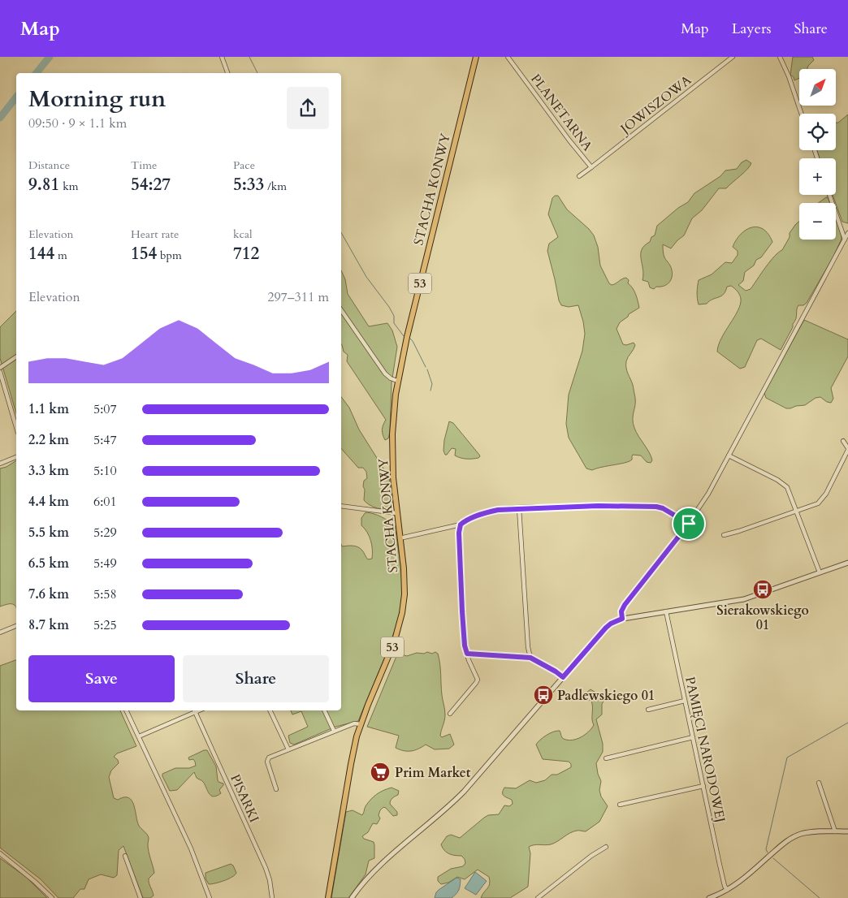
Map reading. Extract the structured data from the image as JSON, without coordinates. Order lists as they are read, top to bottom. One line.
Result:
{"streets":{"main road":["STACHA KONWY","53"],"street":["JOWISZOWA","PLANETARNA","PAMIĘCI NARODOWEJ","PISARKI"]},"crossings":[["JOWISZOWA","PLANETARNA"]],"places":{"bus stop":["Sierakowskiego 01","Padlewskiego 01"],"supermarket":["Prim Market"]},"north":"top right","page":{"header":"Map","nav":["Map","Layers","Share"],"map_buttons":["+","−"],"heading":["Morning run","09:50 · 9 × 1.1 km"],"stats":[["Distance","9.81 km"],["Time","54:27"],["Pace","5:33 /km"],["Elevation","144 m"],["Heart rate","154 bpm"],["kcal","712"]],"chart":["Elevation","297–311 m"],"list":[{"name":"1.1 km","note":"5:07"},{"name":"2.2 km","note":"5:47"},{"name":"3.3 km","note":"5:10"},{"name":"4.4 km","note":"6:01"},{"name":"5.5 km","note":"5:29"},{"name":"6.5 km","note":"5:49"},{"name":"7.6 km","note":"5:58"},{"name":"8.7 km","note":"5:25"}],"buttons":["Save","Share"]}}
